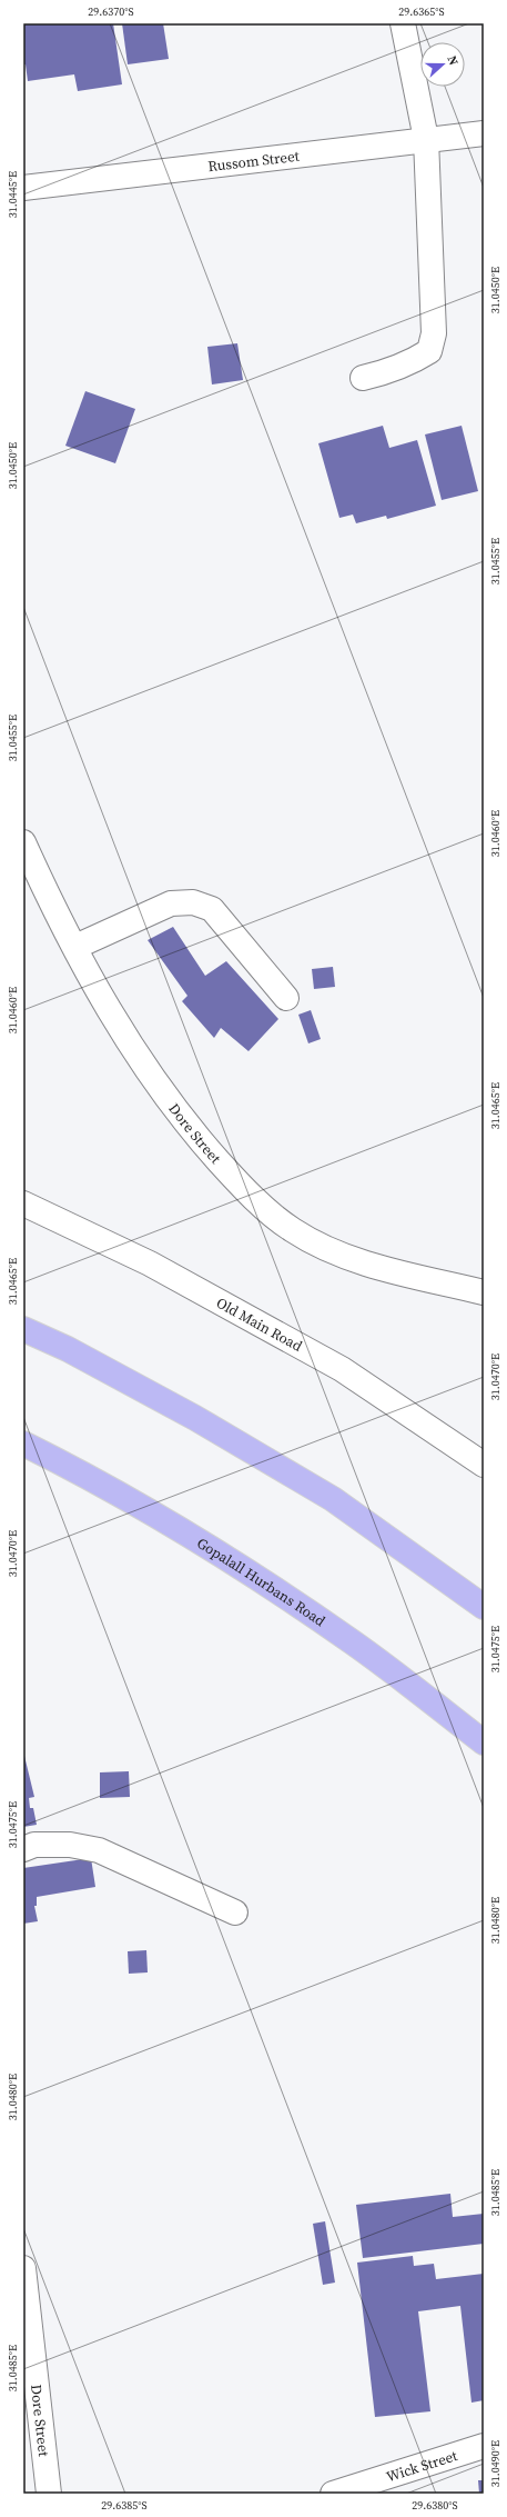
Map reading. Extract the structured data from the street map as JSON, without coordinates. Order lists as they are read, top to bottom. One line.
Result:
{"streets":{"main road":["Gopalall Hurbans Road"],"street":["Russom Street","Dore Street","Old Main Road","Wick Street"]},"north":"right","coordinates":["29.6370°S","29.6365°S","31.0445°E","31.0450°E","31.0455°E","31.0460°E","31.0465°E","31.0470°E","31.0475°E","31.0480°E","31.0485°E","31.0490°E","29.6385°S","29.6380°S"]}
